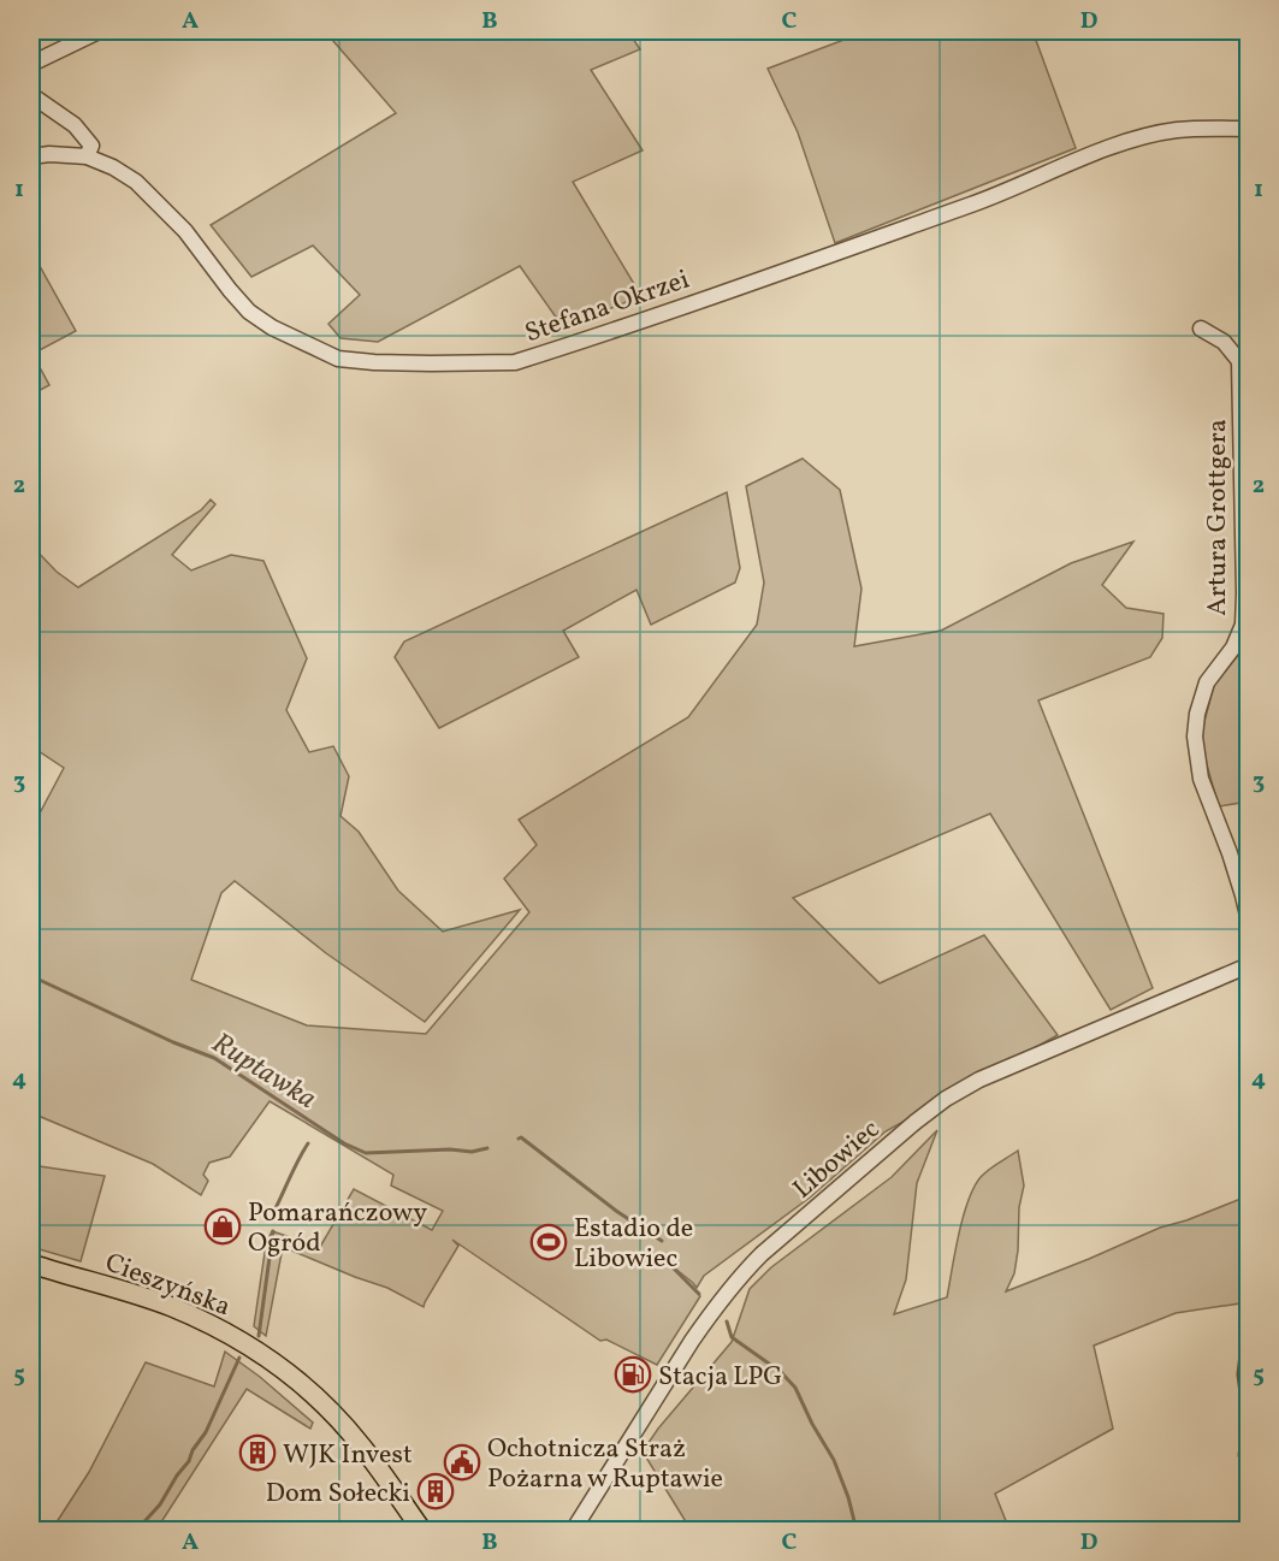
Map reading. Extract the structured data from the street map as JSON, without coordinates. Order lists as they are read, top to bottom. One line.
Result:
{"streets":{"main road":["Cieszyńska"],"street":["Stefana Okrzei","Artura Grottgera","Libowiec"]},"water":["Ruptawka"],"places":{"shop":["Pomarańczowy Ogród"],"sports":["Estadio de Libowiec"],"fuel station":["Stacja LPG"],"building":["WJK Invest","Dom Sołecki"],"public building":["Ochotnicza Straż Pożarna w Ruptawie"]},"grid":{"columns":["A","B","C","D"],"rows":["1","2","3","4","5"]}}
